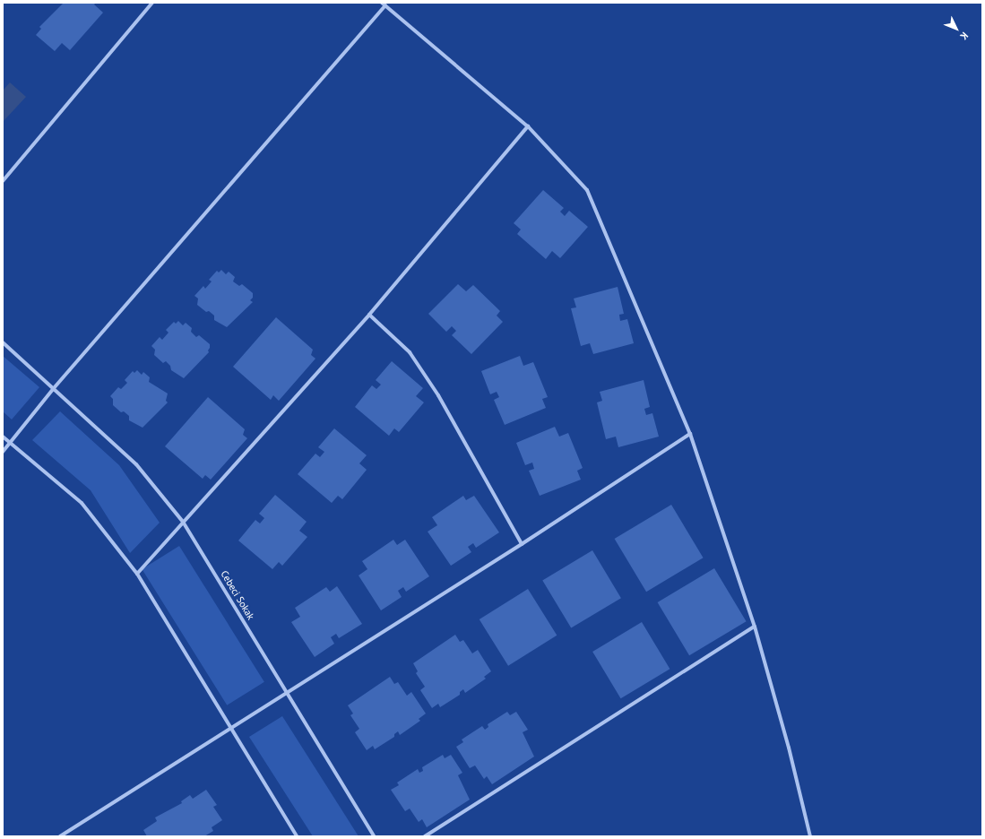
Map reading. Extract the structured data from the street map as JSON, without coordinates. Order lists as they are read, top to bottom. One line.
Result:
{"streets":{"street":["Cebeci Sokak"]},"north":"bottom right"}
